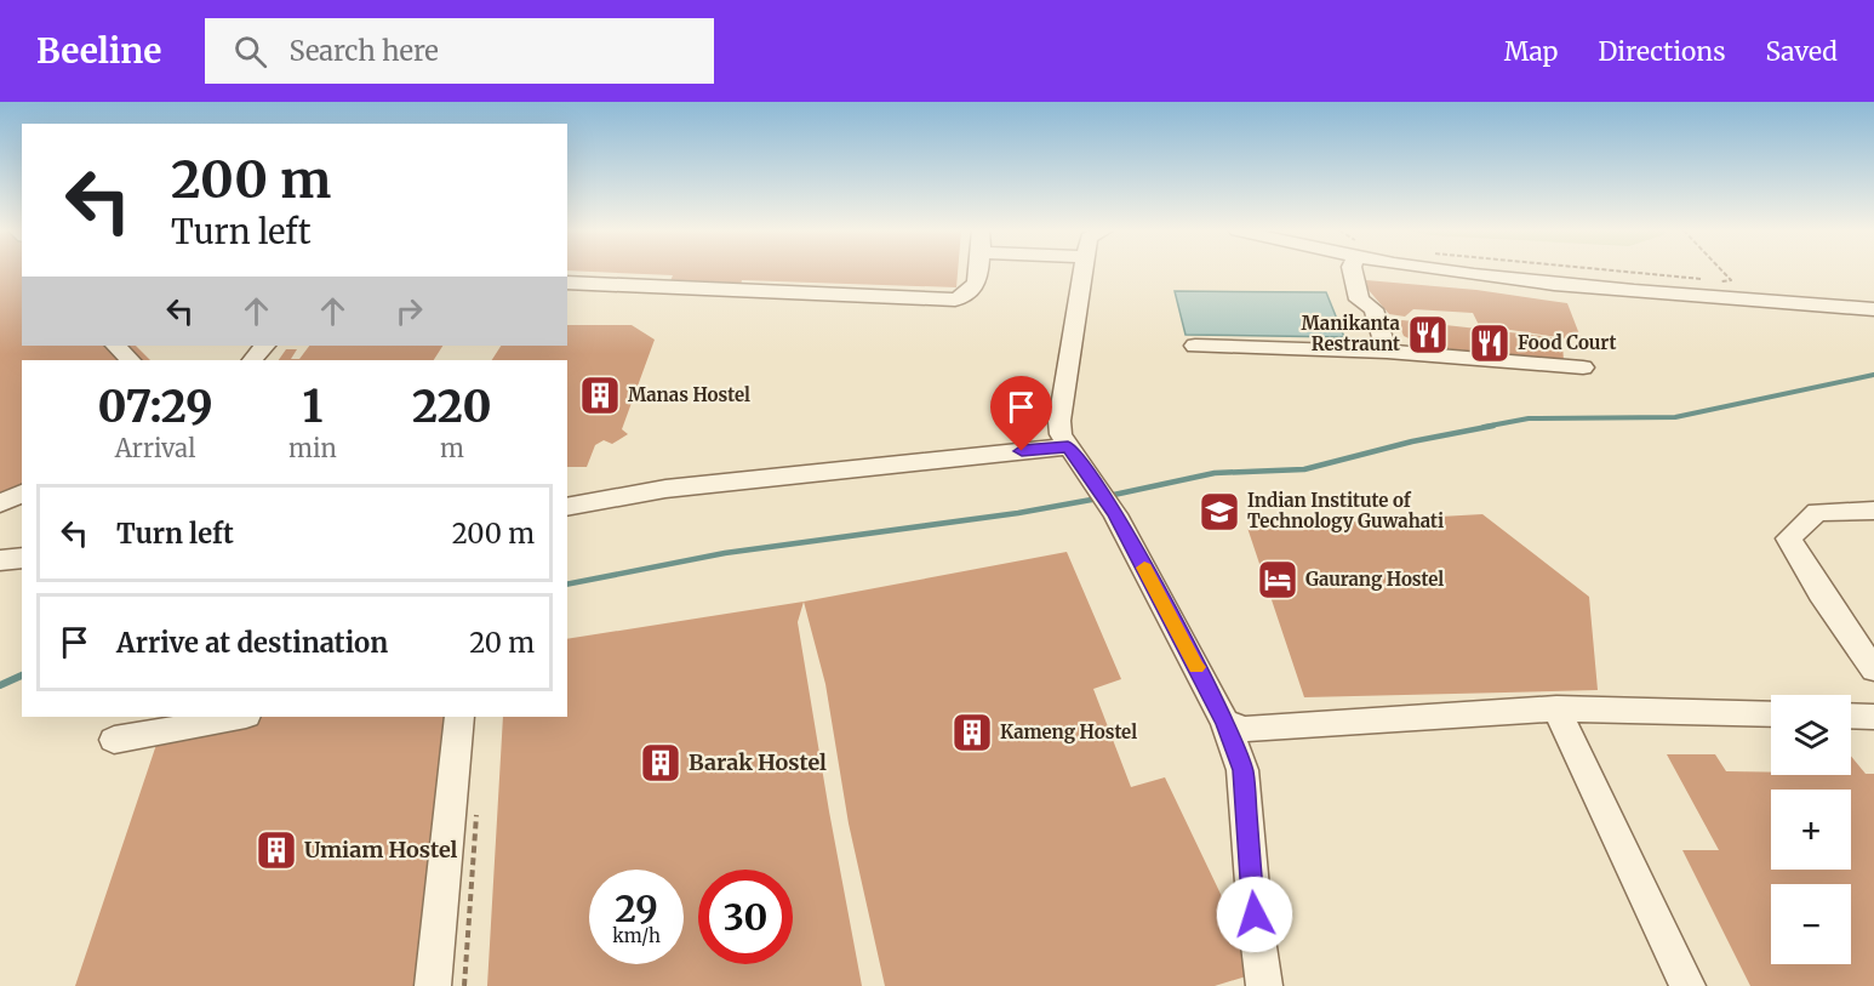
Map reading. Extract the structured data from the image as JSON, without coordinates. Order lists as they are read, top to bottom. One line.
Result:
{"places":{"restaurant":["Manikanta Restraunt","Food Court"],"building":["Manas Hostel","Kameng Hostel","Barak Hostel","Umiam Hostel"],"school or university":["Indian Institute of Technology Guwahati"],"hotel":["Gaurang Hostel"]},"page":{"header":"Beeline","search":"Search here","nav":["Map","Directions","Saved"],"turn":["200 m","Turn left"],"eta":["07:29","Arrival","1","min","220","m"],"list":[{"name":"Turn left","value":"200 m"},{"name":"Arrive at destination","value":"20 m"}],"map_buttons":["+","−"],"speed":"29 km/h","limit":"30"}}
